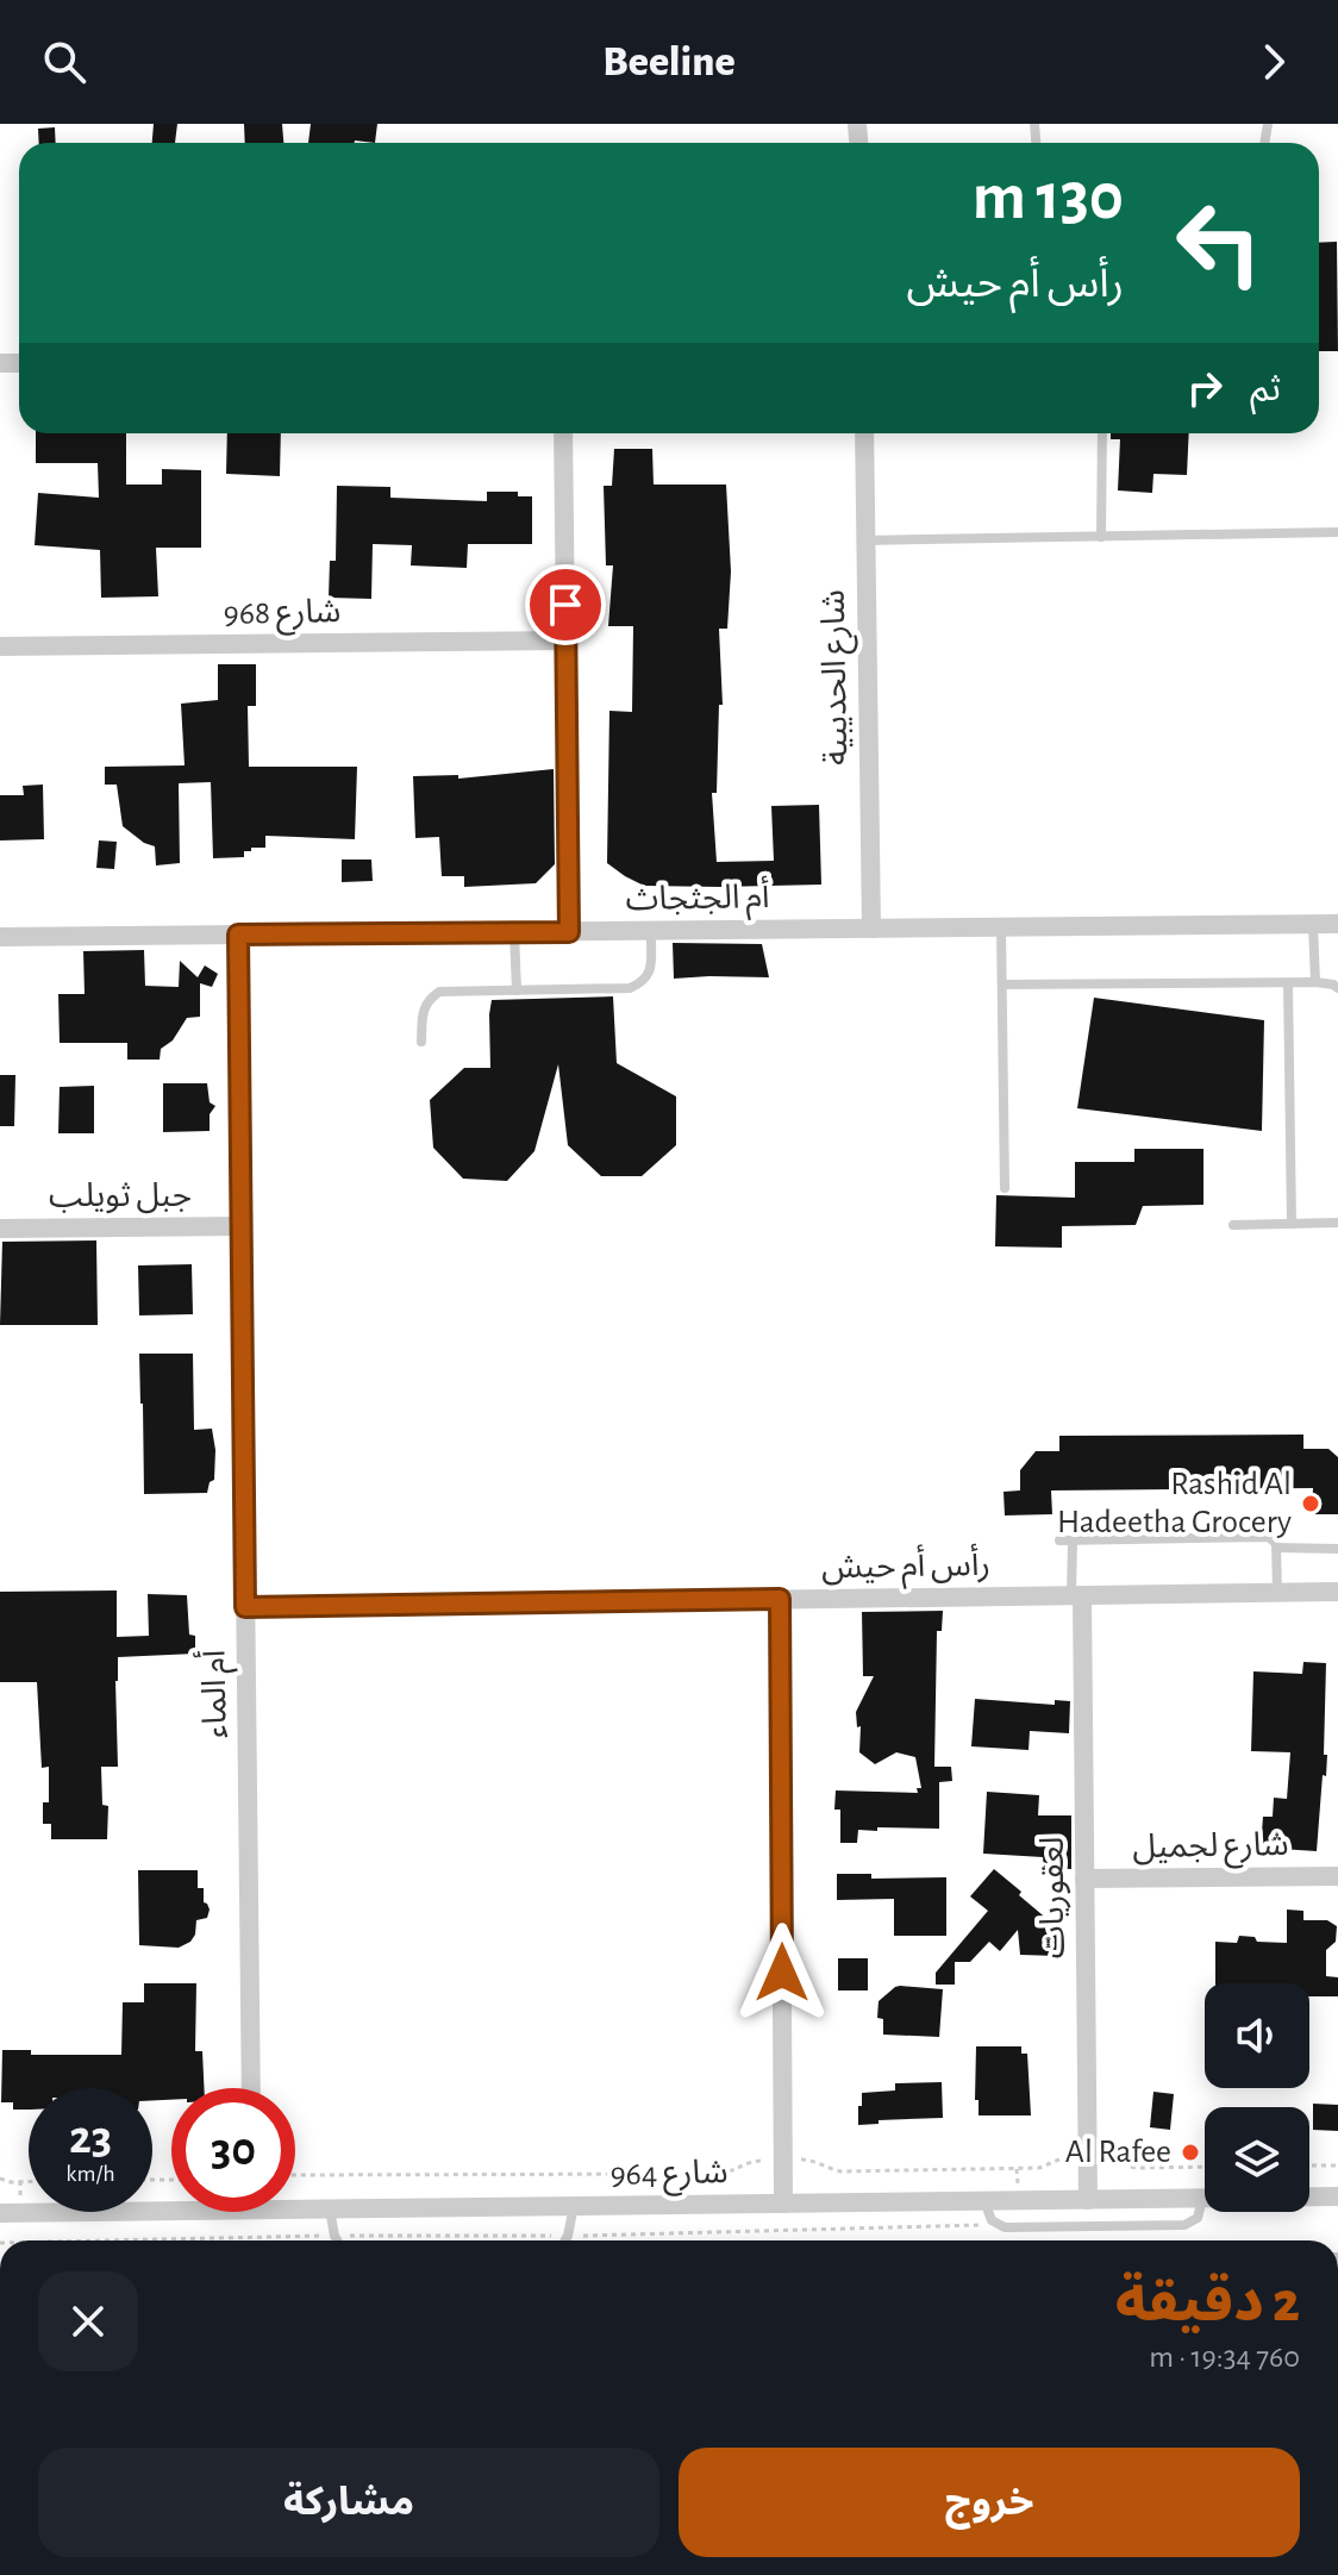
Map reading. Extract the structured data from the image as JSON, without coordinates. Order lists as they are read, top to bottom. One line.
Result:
{"streets":{"street":["شارع 968","شارع الحديبية","أم الجثجاث","جبل ثويلب","رأس أم حيش","أم الماء","شارع لجميل","لعقوريات","شارع 964"]},"crossings":[["شارع الحديبية","أم الجثجاث"],["أم الجثجاث","أم الماء"],["جبل ثويلب","أم الماء"],["رأس أم حيش","أم الماء"],["رأس أم حيش","لعقوريات"],["شارع لجميل","لعقوريات"],["لعقوريات","شارع 964"]],"places":["Rashid Al Hadeetha Grocery","Al Rafee"],"page":{"header":"Beeline","turn":["130 m","رأس أم حيش"],"then":"ثم","speed":"23 km/h","limit":"30","heading":["2 دقيقة","760 m · 19:34"],"buttons":["خروج","مشاركة"]}}
